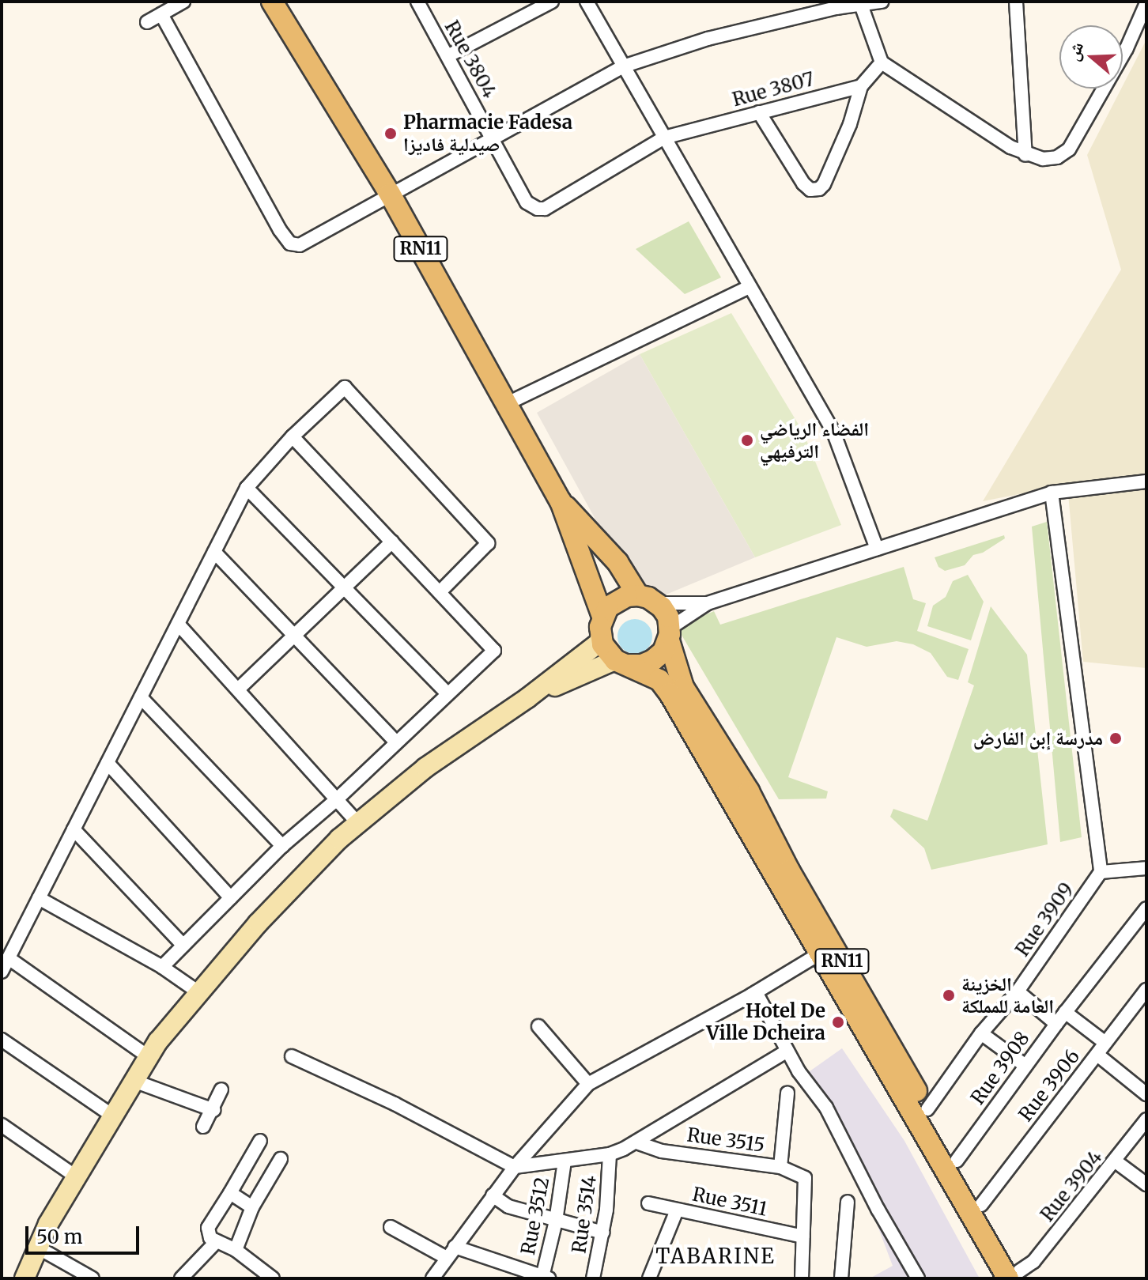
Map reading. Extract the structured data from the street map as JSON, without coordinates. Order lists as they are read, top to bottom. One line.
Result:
{"streets":{"main road":["RN11"],"street":["Rue 3804","Rue 3807","Rue 3909","Rue 3908","Rue 3906","Rue 3515","Rue 3904","Rue 3511","Rue 3514","Rue 3512"]},"crossings":[["Rue 3804","Rue 3807"],["RN11","Rue 3909"],["RN11","Rue 3908"],["RN11","Rue 3906"],["RN11","Rue 3904"],["Rue 3515","Rue 3511"]],"districts":["TABARINE"],"places":["Pharmacie Fadesa صيدلية فاديزا","الفضاء الرياضي الترفيهي","مدرسة إبن الفارض","الخزينة العامة للمملكة","Hotel De Ville Dcheira"],"scale_bar":"50 m","north":"left"}
